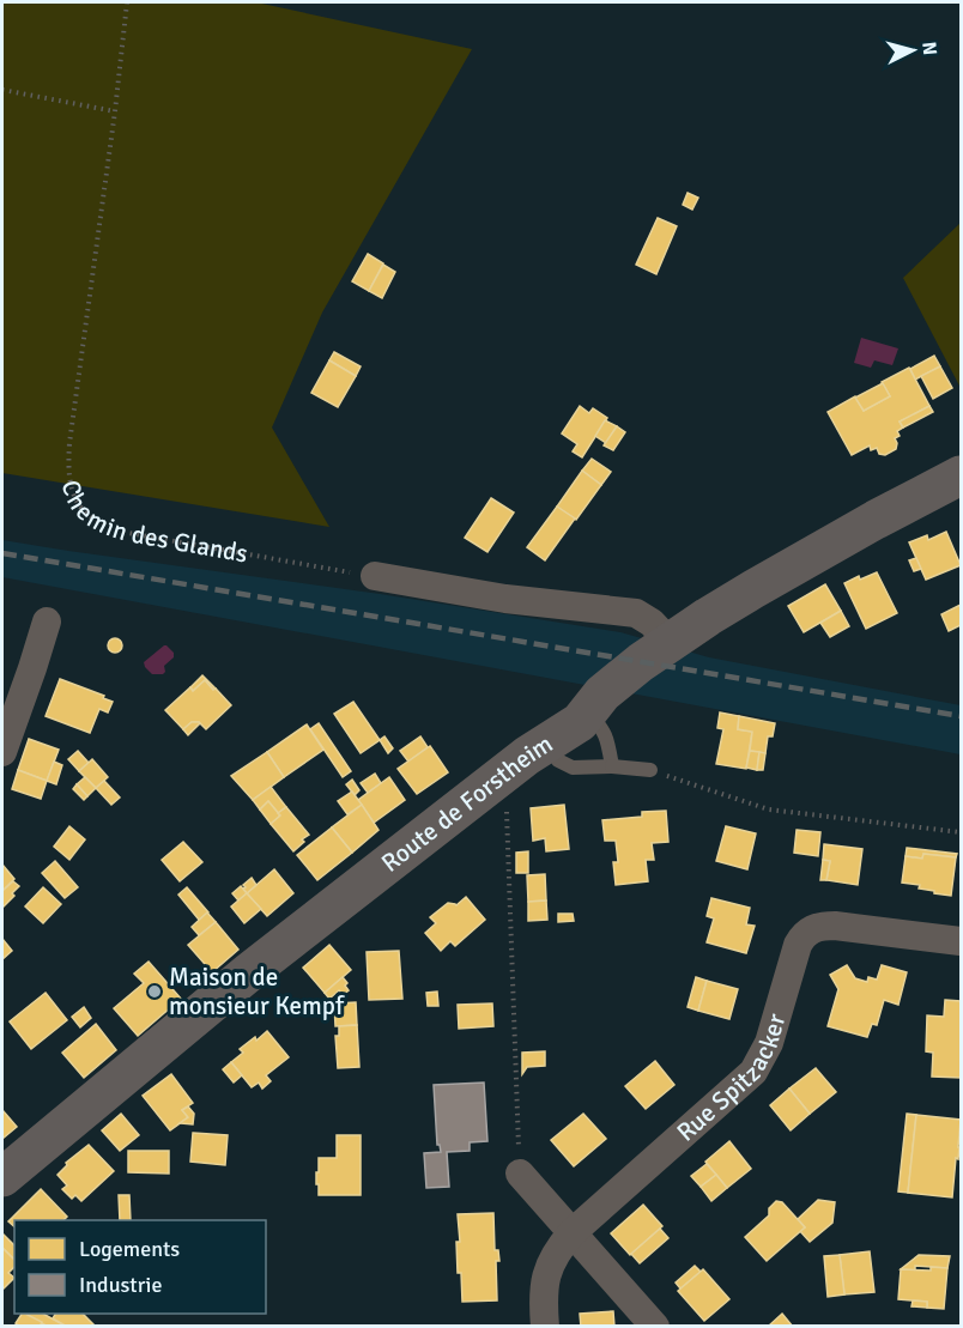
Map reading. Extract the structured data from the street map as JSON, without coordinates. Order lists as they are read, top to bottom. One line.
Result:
{"streets":{"street":["Route de Forstheim","Rue Spitzacker"],"path":["Chemin des Glands"]},"places":["Maison de monsieur Kempf"],"legend":["Logements","Industrie"],"north":"right"}
